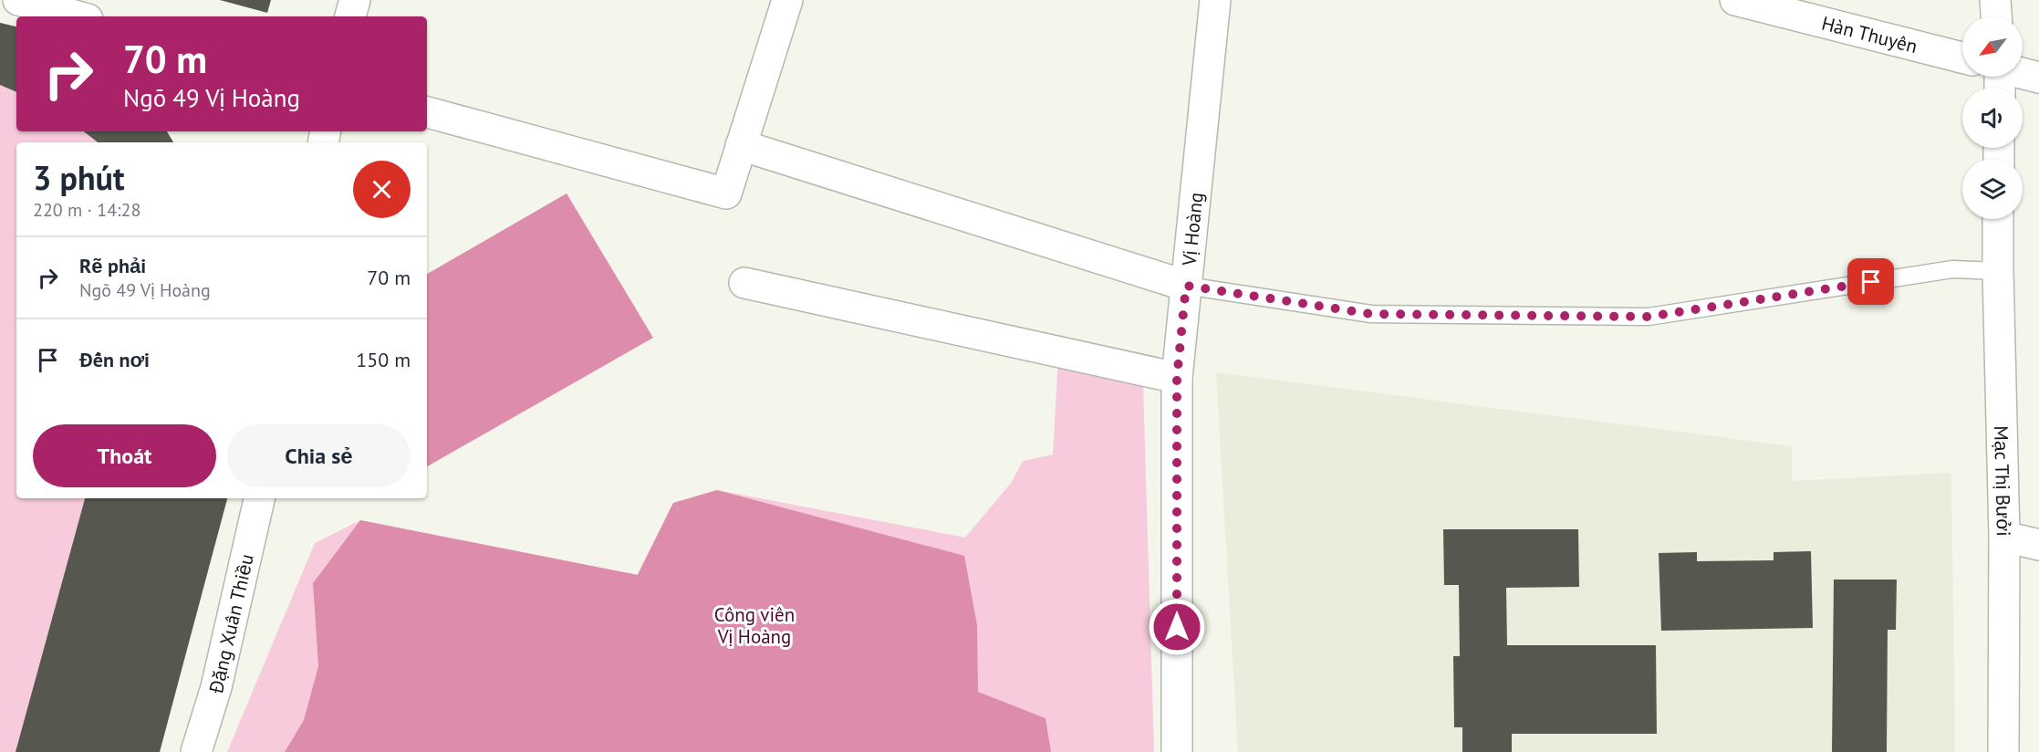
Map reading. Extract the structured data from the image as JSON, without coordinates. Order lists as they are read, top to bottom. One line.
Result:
{"streets":{"street":["Hàn Thuyên","Vị Hoàng","Mạc Thị Bưởi","Đặng Xuân Thiều"]},"parks":["Công viên Vị Hoàng"],"north":"bottom left","page":{"turn":["70 m","Ngõ 49 Vị Hoàng"],"heading":["3 phút","220 m · 14:28"],"list":[{"name":"Rẽ phải","note":"Ngõ 49 Vị Hoàng","value":"70 m"},{"name":"Đến nơi","value":"150 m"}],"buttons":["Thoát","Chia sẻ"]}}
